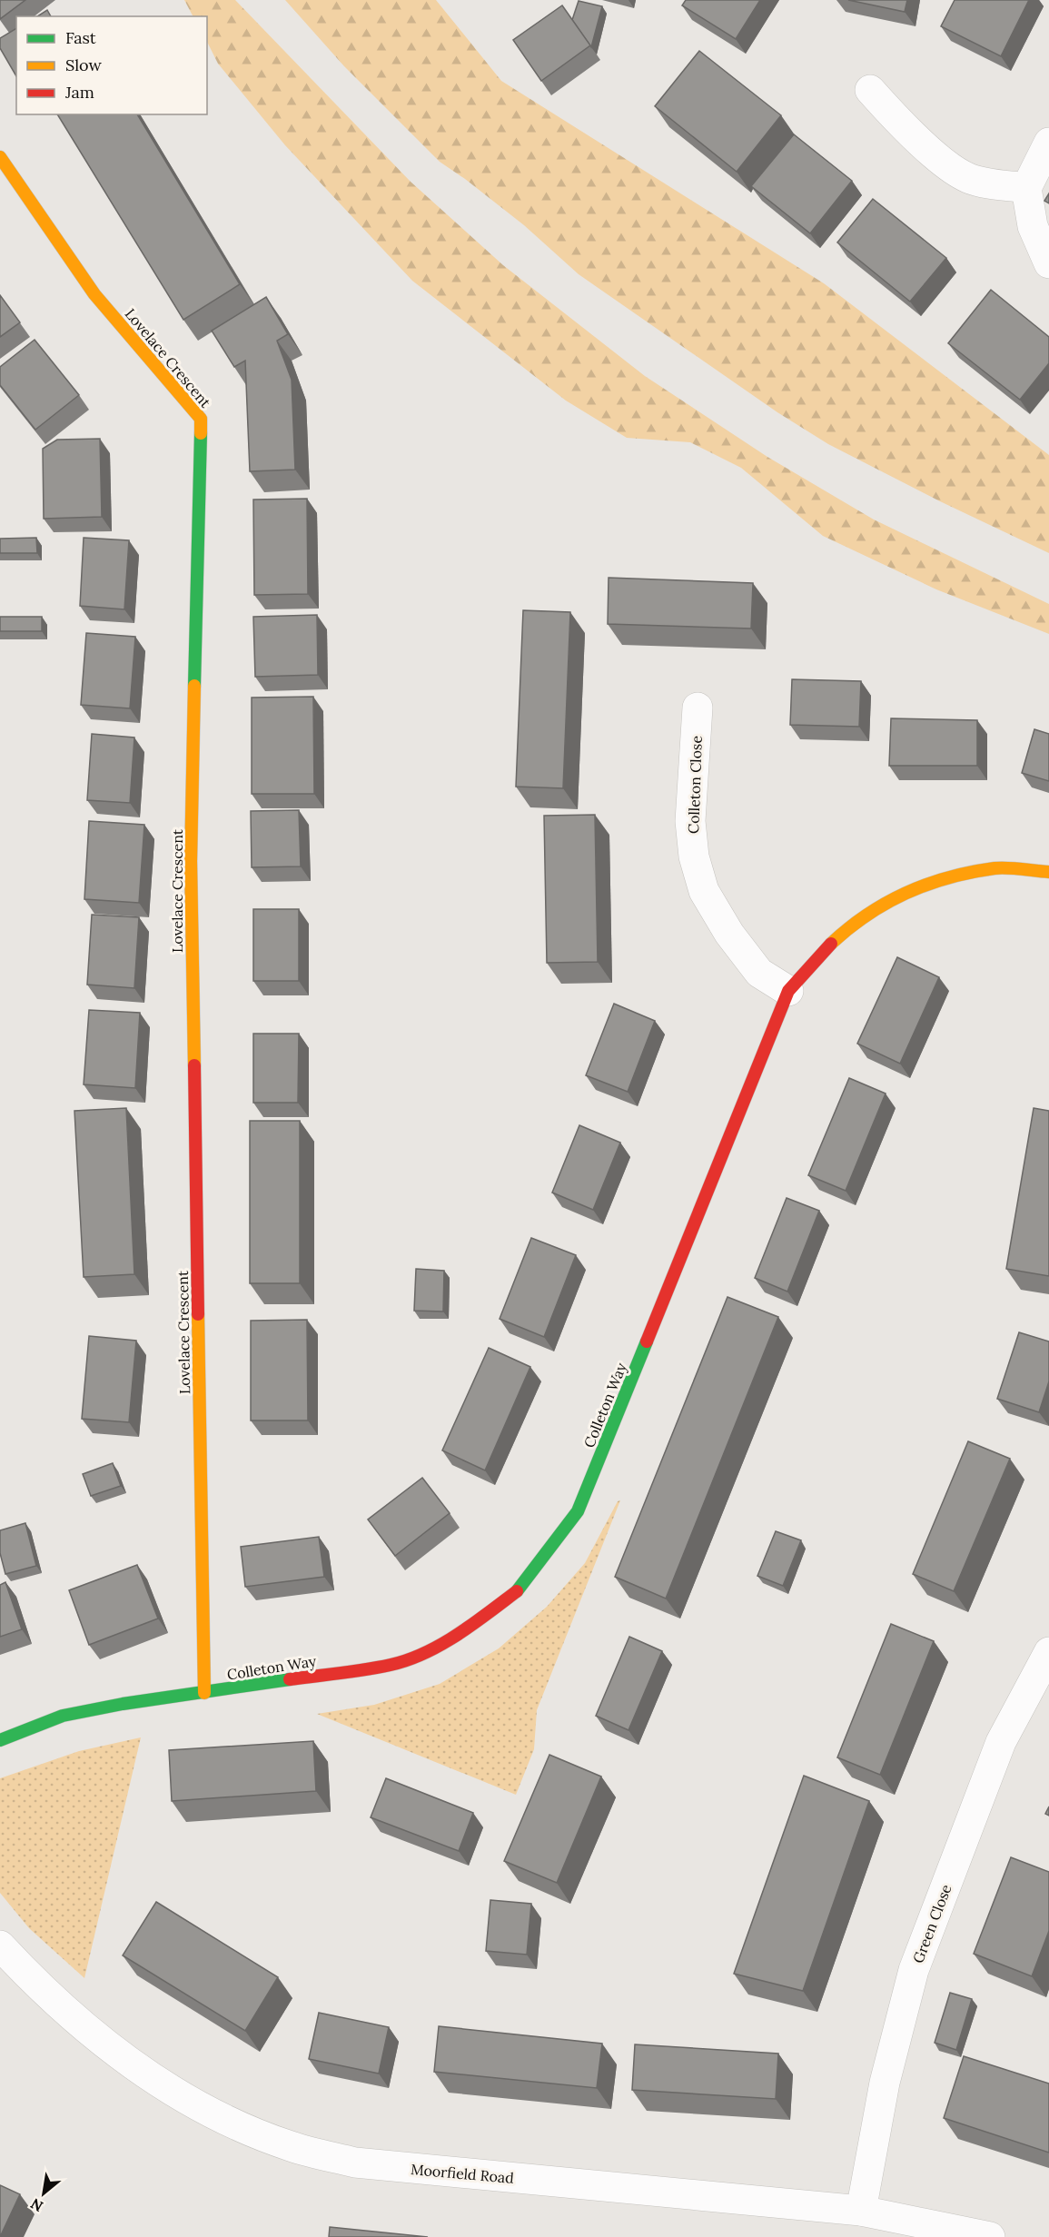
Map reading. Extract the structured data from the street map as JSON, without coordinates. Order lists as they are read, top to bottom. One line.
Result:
{"streets":{"street":["Lovelace Crescent","Colleton Close","Colleton Way","Green Close","Moorfield Road"]},"crossings":[["Lovelace Crescent","Colleton Way"],["Colleton Close","Colleton Way"],["Green Close","Moorfield Road"]],"legend":["Fast","Slow","Jam"],"north":"bottom left"}
